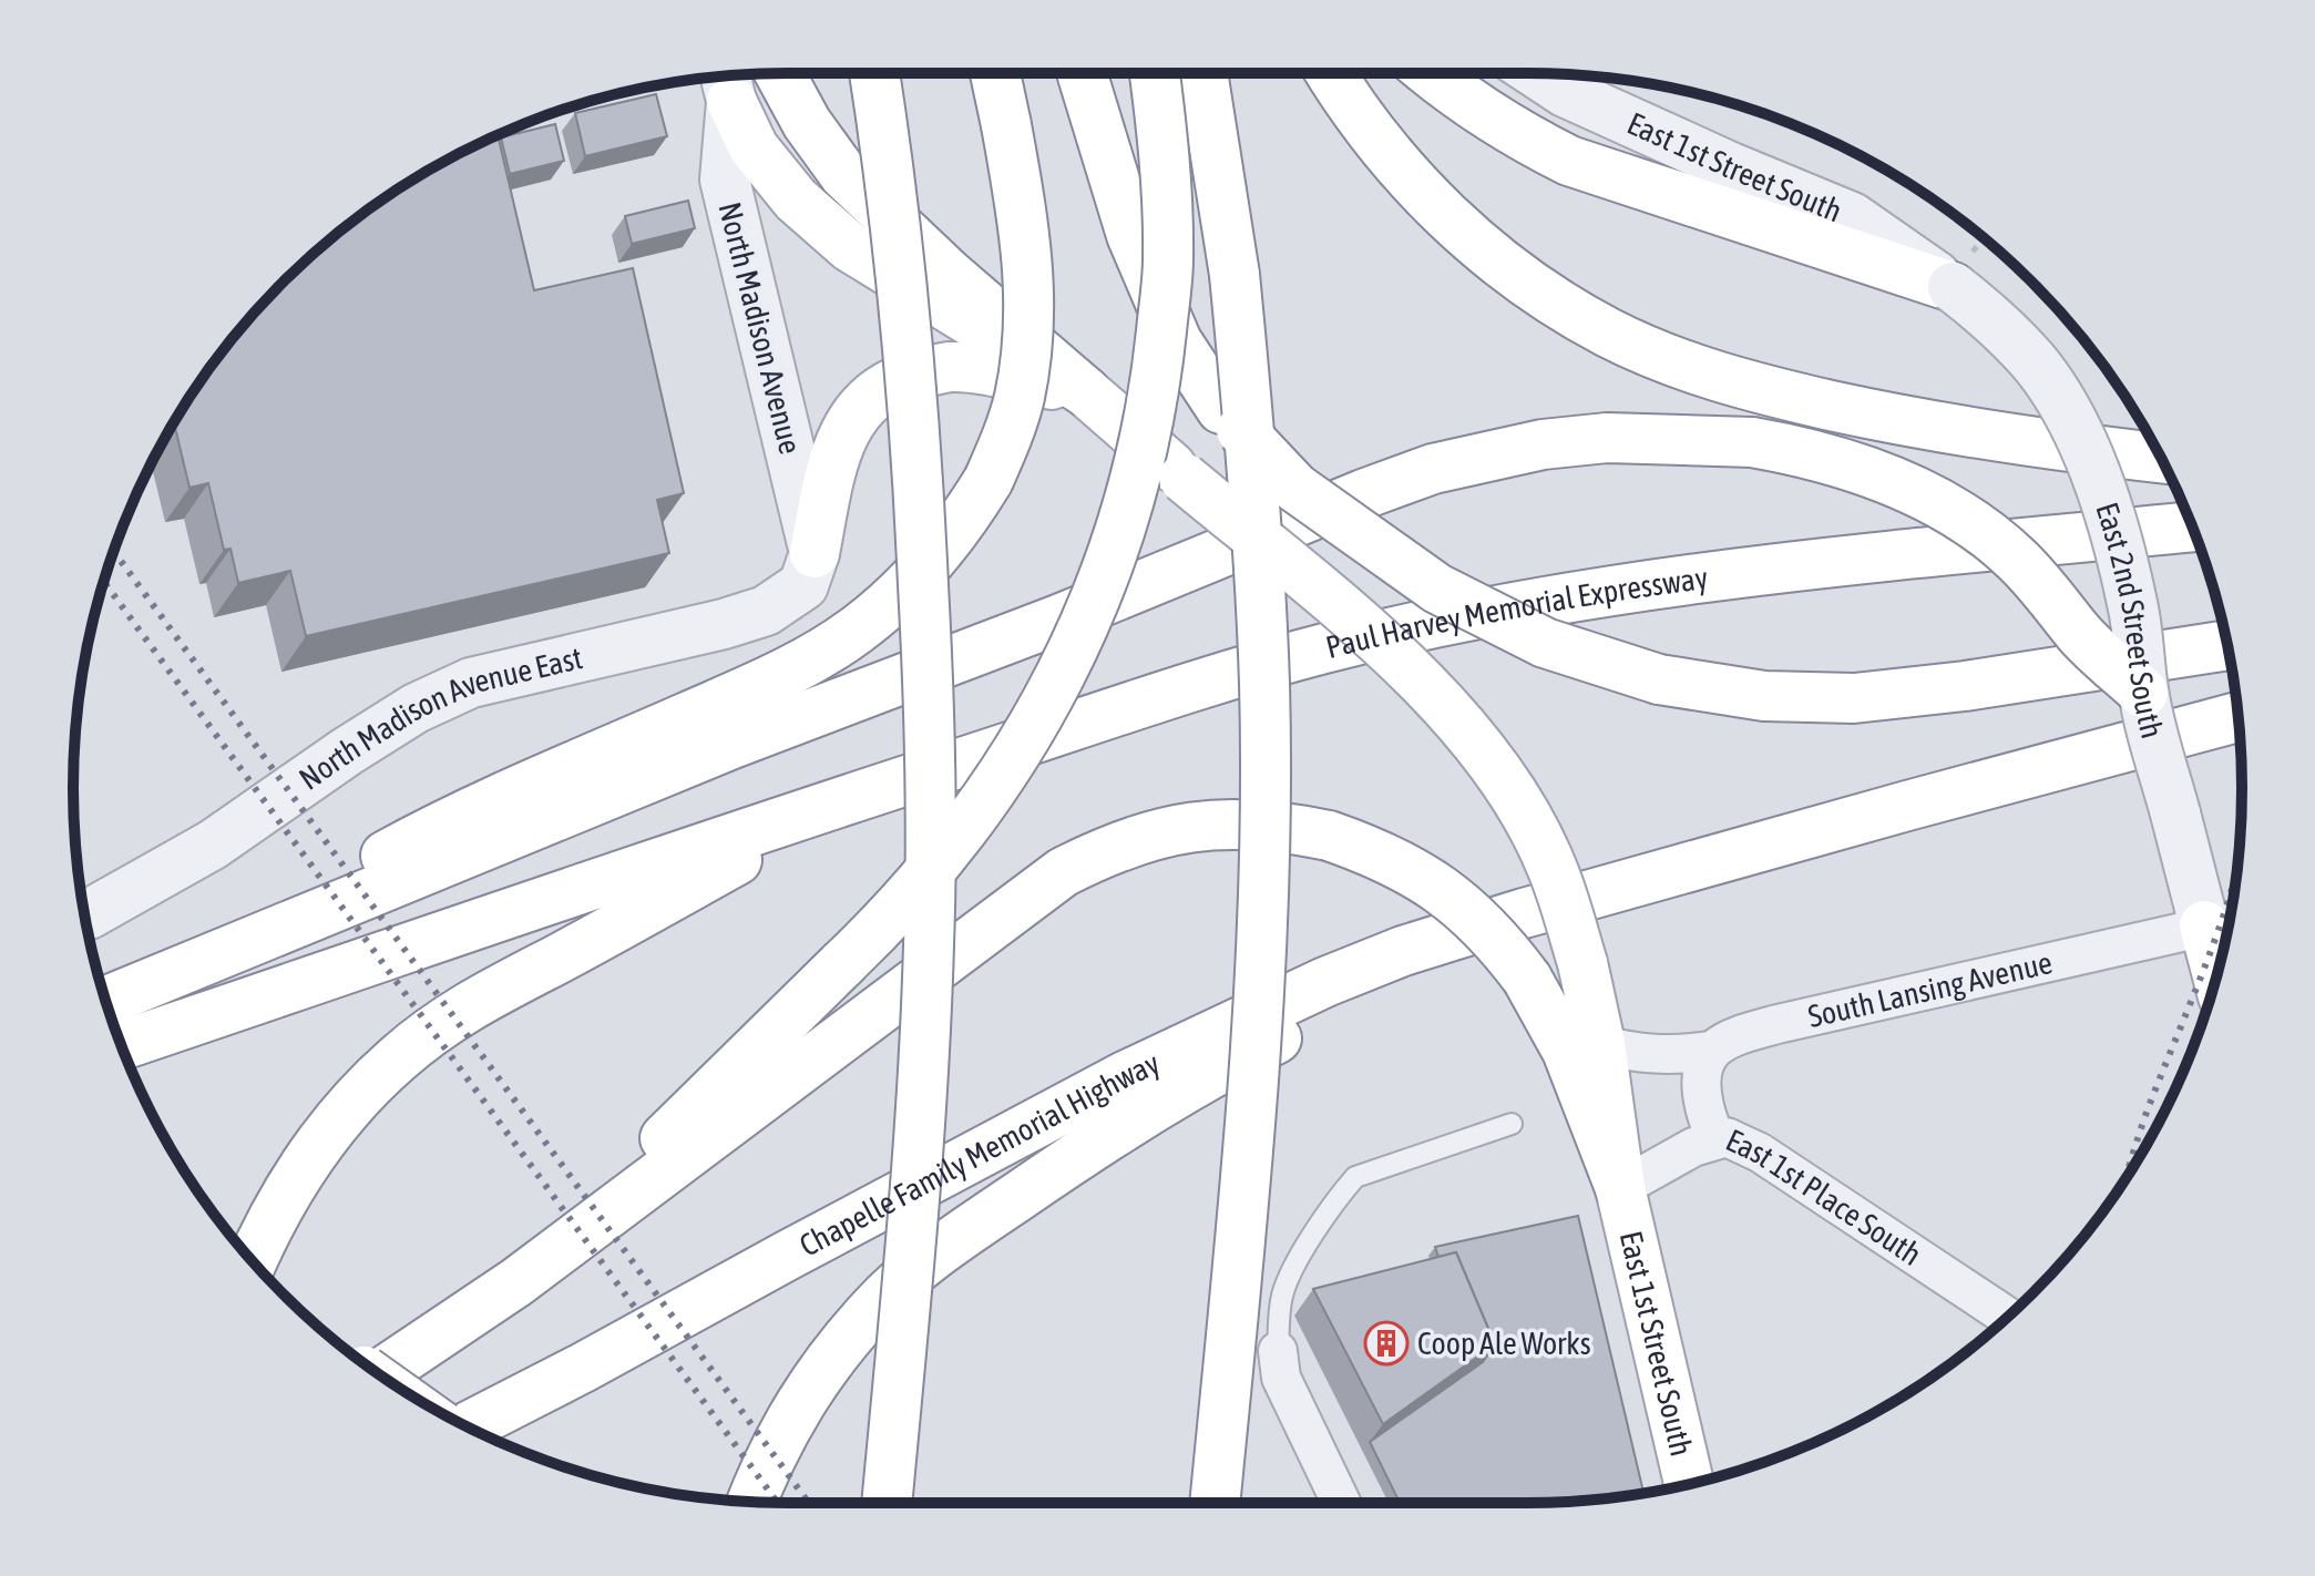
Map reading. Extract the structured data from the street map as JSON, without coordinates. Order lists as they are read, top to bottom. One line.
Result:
{"streets":{"main road":["East 1st Street South","Paul Harvey Memorial Expressway","East 2nd Street South","Chapelle Family Memorial Highway"],"street":["North Madison Avenue","North Madison Avenue East","South Lansing Avenue","East 1st Place South"]},"crossings":[["East 1st Street South","East 2nd Street South"],["East 1st Street South","East 1st Place South"],["North Madison Avenue","North Madison Avenue East"],["East 2nd Street South","South Lansing Avenue"]],"places":{"building":["Coop Ale Works"]}}
